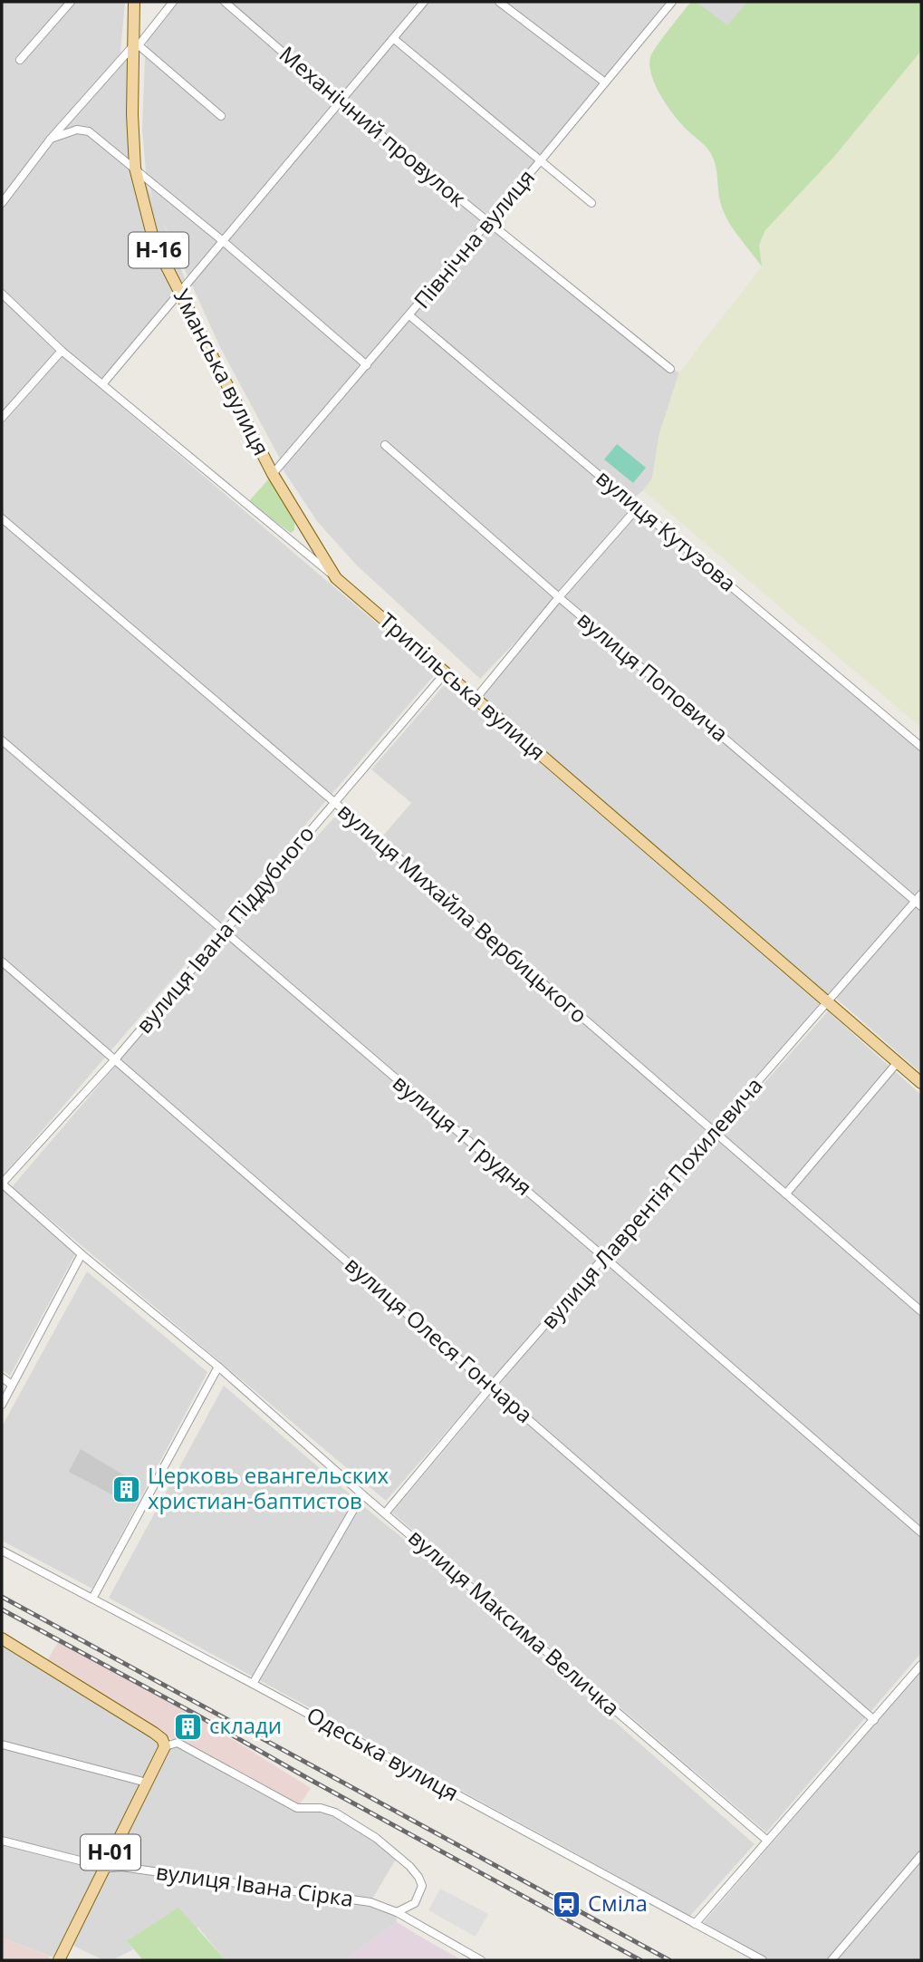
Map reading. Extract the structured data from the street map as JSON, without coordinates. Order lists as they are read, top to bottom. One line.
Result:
{"streets":{"main road":["Н-16","Уманська вулиця","Трипільська вулиця","Н-01"],"street":["Механічний провулок","Північна вулиця","вулиця Кутузова","вулиця Поповича","вулиця Михайла Вербицького","вулиця Івана Піддубного","вулиця 1 Грудня","вулиця Лаврентія Похилевича","вулиця Олеся Гончара","вулиця Максима Величка","Одеська вулиця","вулиця Івана Сірка"]},"crossings":[["Механічний провулок","Північна вулиця"],["Північна вулиця","Уманська вулиця"],["Північна вулиця","вулиця Кутузова"],["Уманська вулиця","Трипільська вулиця"],["вулиця Поповича","вулиця Лаврентія Похилевича"],["Трипільська вулиця","вулиця Івана Піддубного"],["Трипільська вулиця","вулиця Лаврентія Похилевича"],["вулиця Михайла Вербицького","вулиця Івана Піддубного"],["вулиця Михайла Вербицького","вулиця Лаврентія Похилевича"],["вулиця Івана Піддубного","вулиця 1 Грудня"],["вулиця Івана Піддубного","вулиця Олеся Гончара"],["вулиця Івана Піддубного","вулиця Максима Величка"],["вулиця 1 Грудня","вулиця Лаврентія Похилевича"],["вулиця Лаврентія Похилевича","вулиця Олеся Гончара"],["вулиця Лаврентія Похилевича","вулиця Максима Величка"],["Н-01","вулиця Івана Сірка"]],"places":{"building":["Церковь евангельских христиан-баптистов","склади"],"station":["Сміла"]}}
